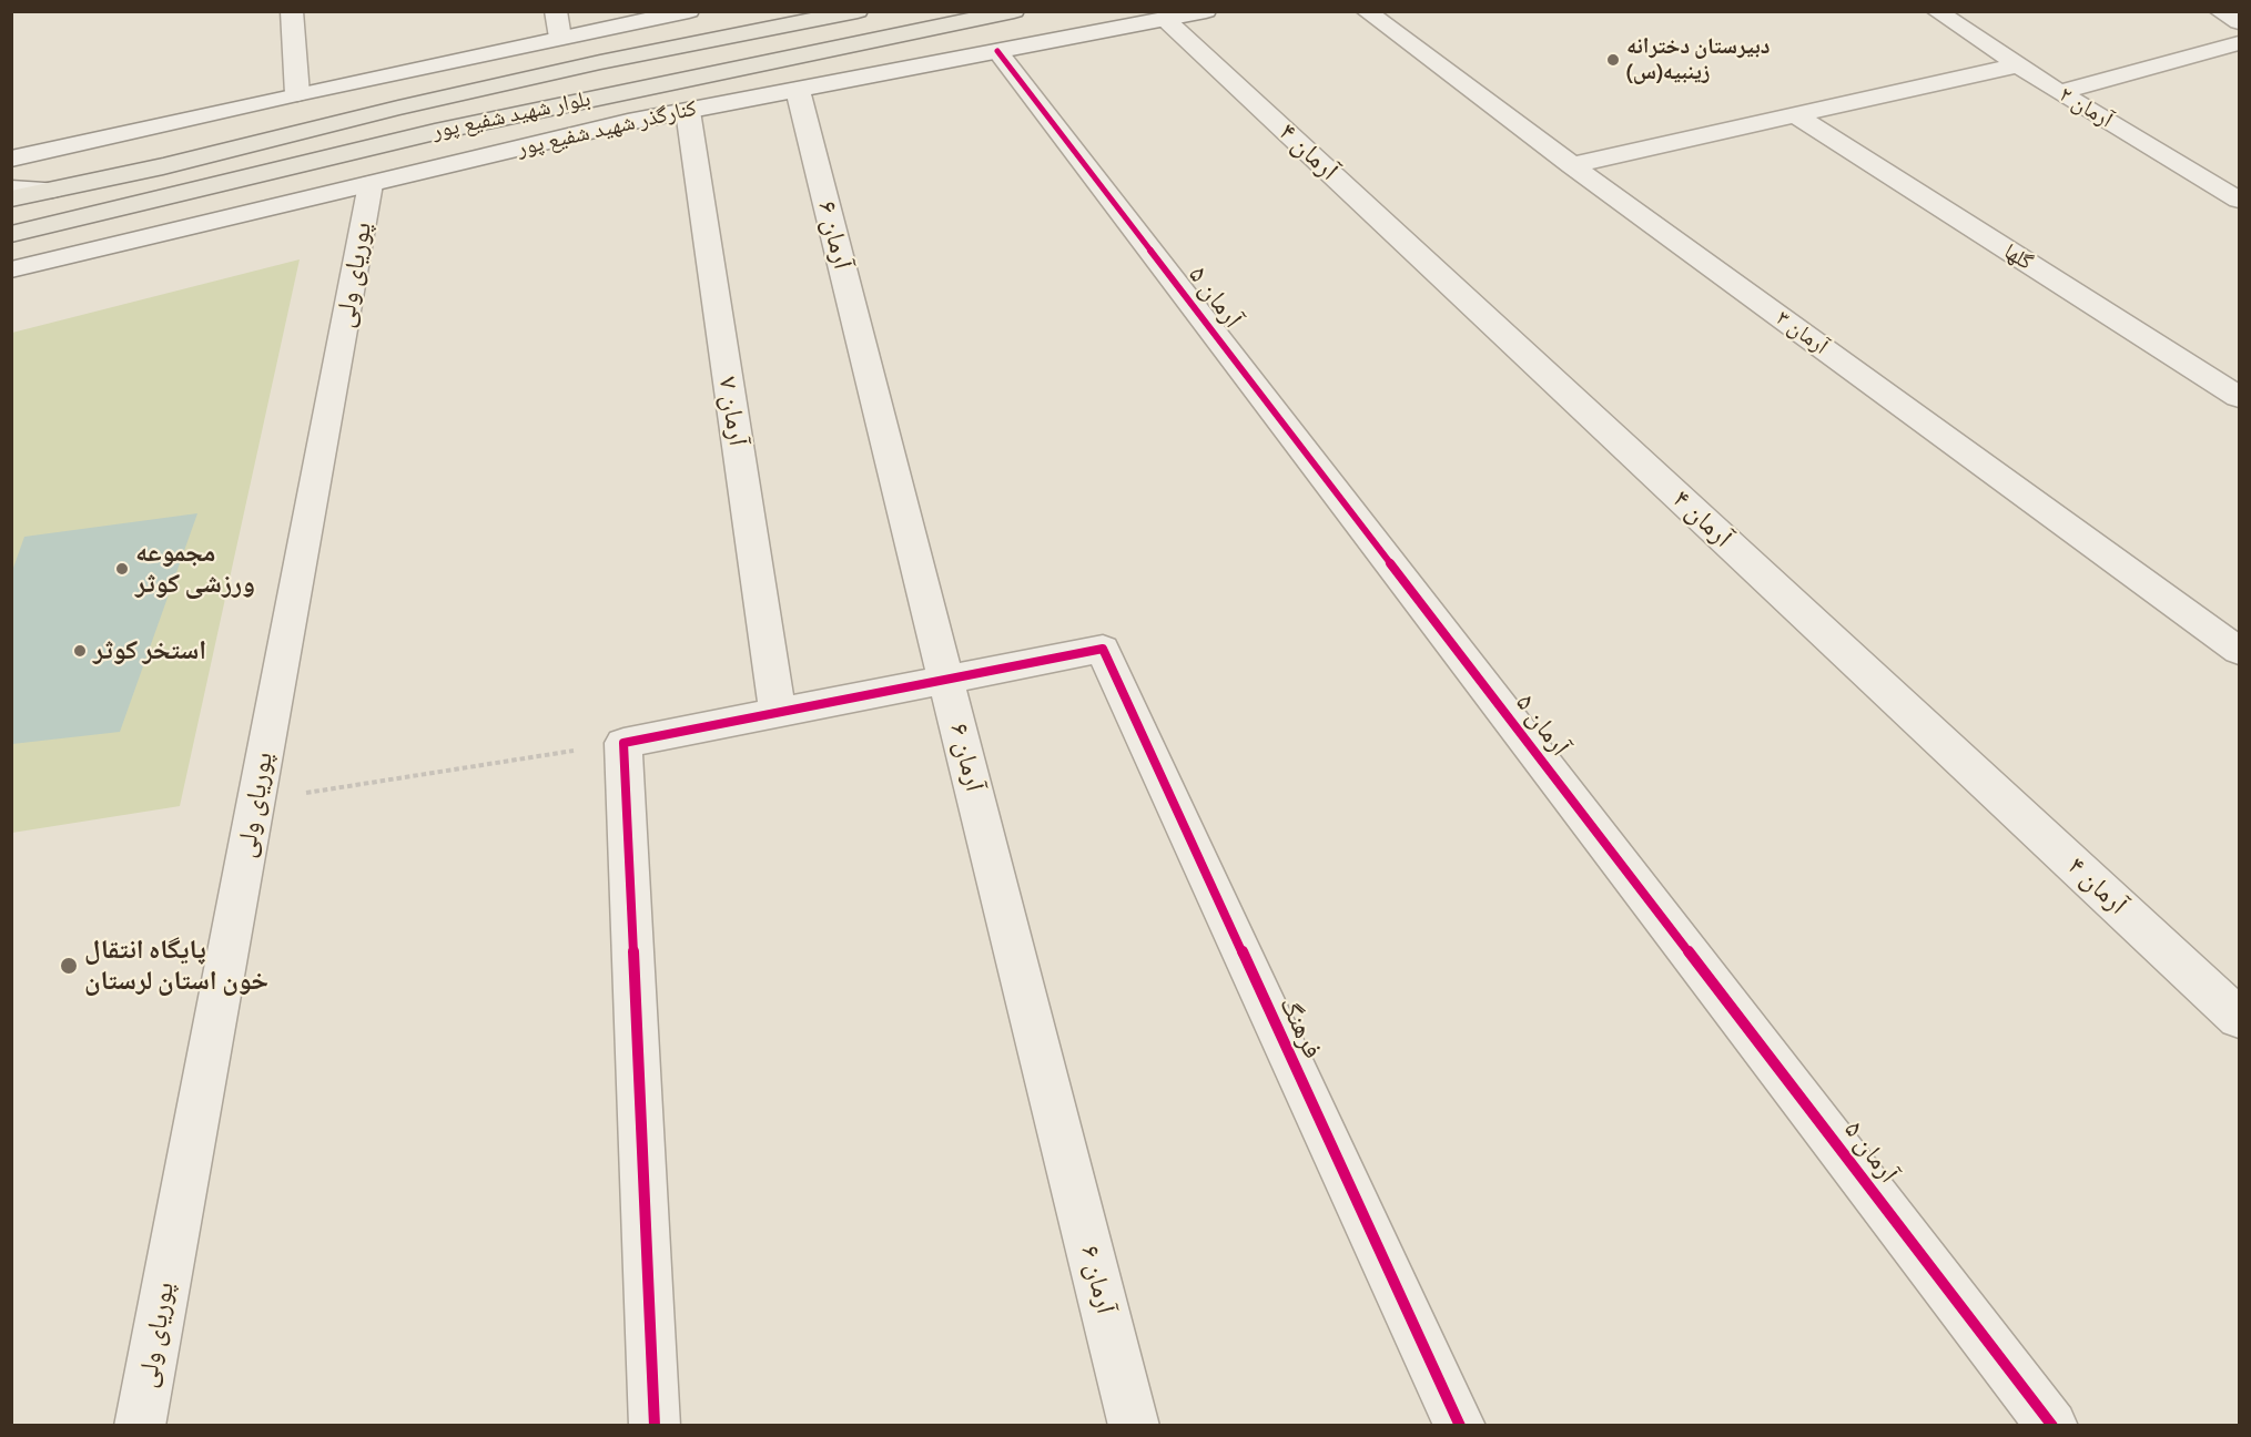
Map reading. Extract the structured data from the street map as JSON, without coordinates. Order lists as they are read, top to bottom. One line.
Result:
{"streets":{"main road":["بلوار شهید شفیع پور"],"street":["آرمان ۲","کنارگذر شهید شفیع پور","آرمان ۴","آرمان ۶","گلها","پوریای ولی","آرمان ۵","آرمان ۳","آرمان ۷","فرهنگ"]},"crossings":[["بلوار شهید شفیع پور","کنارگذر شهید شفیع پور"],["بلوار شهید شفیع پور","پوریای ولی"],["کنارگذر شهید شفیع پور","آرمان ۴"],["کنارگذر شهید شفیع پور","آرمان ۶"],["کنارگذر شهید شفیع پور","پوریای ولی"],["کنارگذر شهید شفیع پور","آرمان ۵"],["کنارگذر شهید شفیع پور","آرمان ۷"],["آرمان ۶","فرهنگ"]],"places":["دبیرستان دخترانه زینبیه(س)","مجموعه ورزشی کوثر","استخر کوثر","پایگاه انتقال خون استان لرستان"]}
